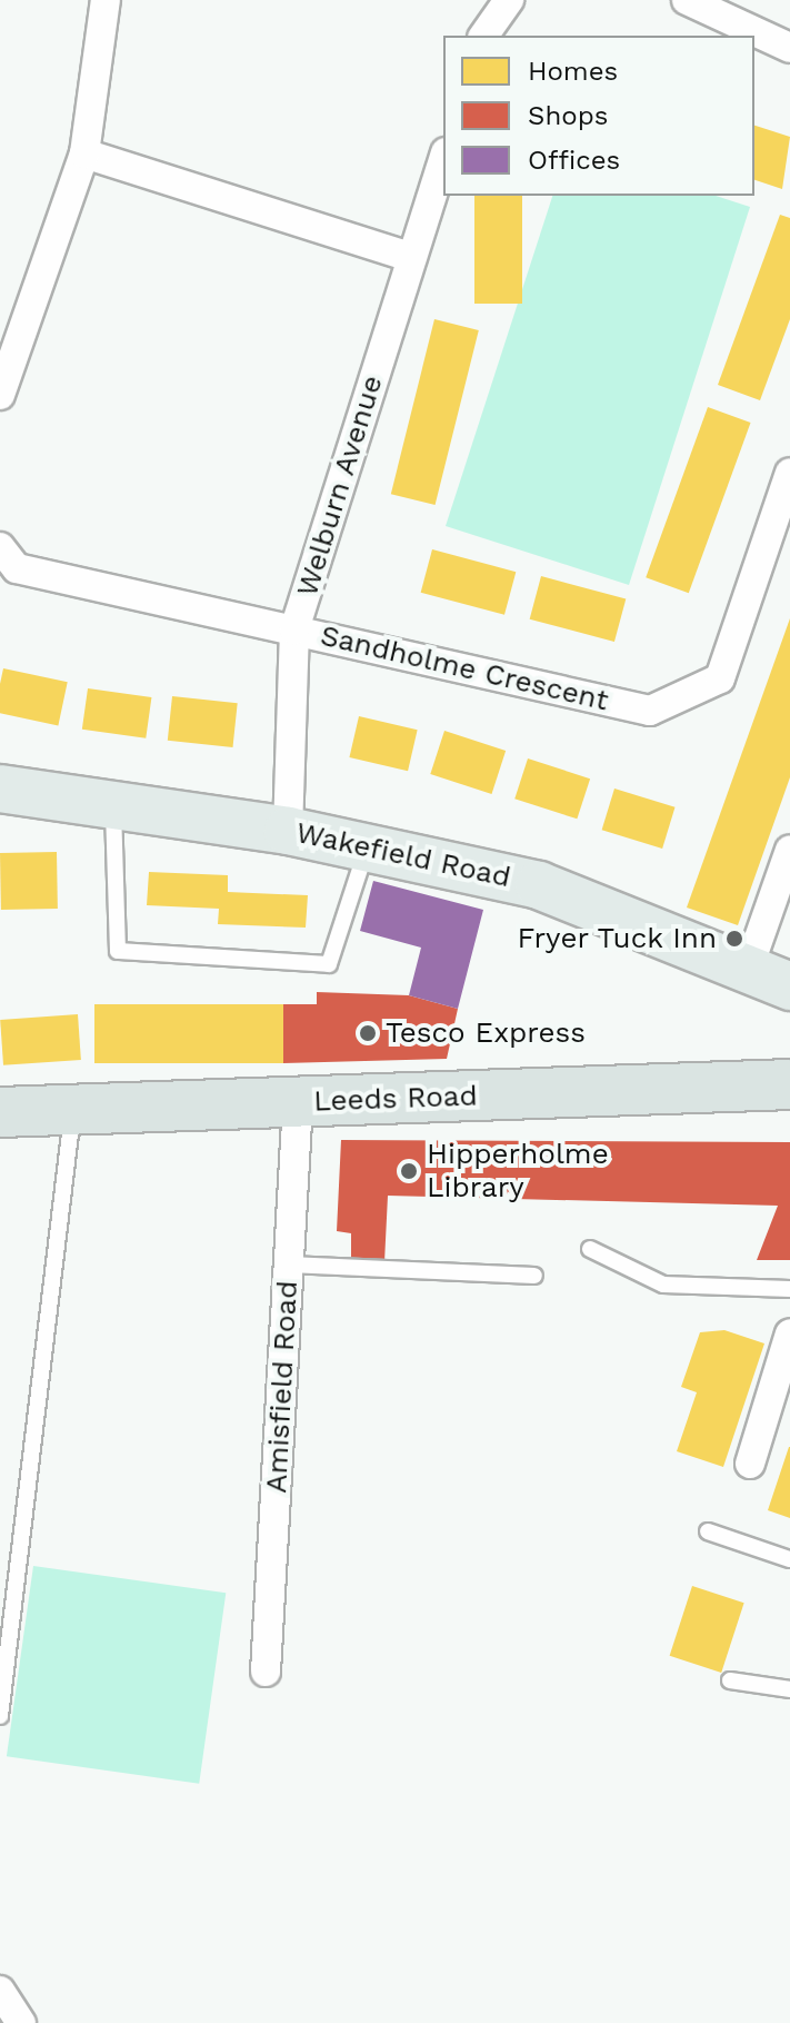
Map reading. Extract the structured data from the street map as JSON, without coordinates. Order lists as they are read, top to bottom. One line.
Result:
{"streets":{"highway":["Leeds Road"],"main road":["Wakefield Road"],"street":["Welburn Avenue","Sandholme Crescent","Amisfield Road"]},"crossings":[["Welburn Avenue","Sandholme Crescent"],["Welburn Avenue","Wakefield Road"],["Leeds Road","Amisfield Road"]],"places":["Fryer Tuck Inn","Tesco Express","Hipperholme Library"],"legend":["Homes","Shops","Offices"]}
